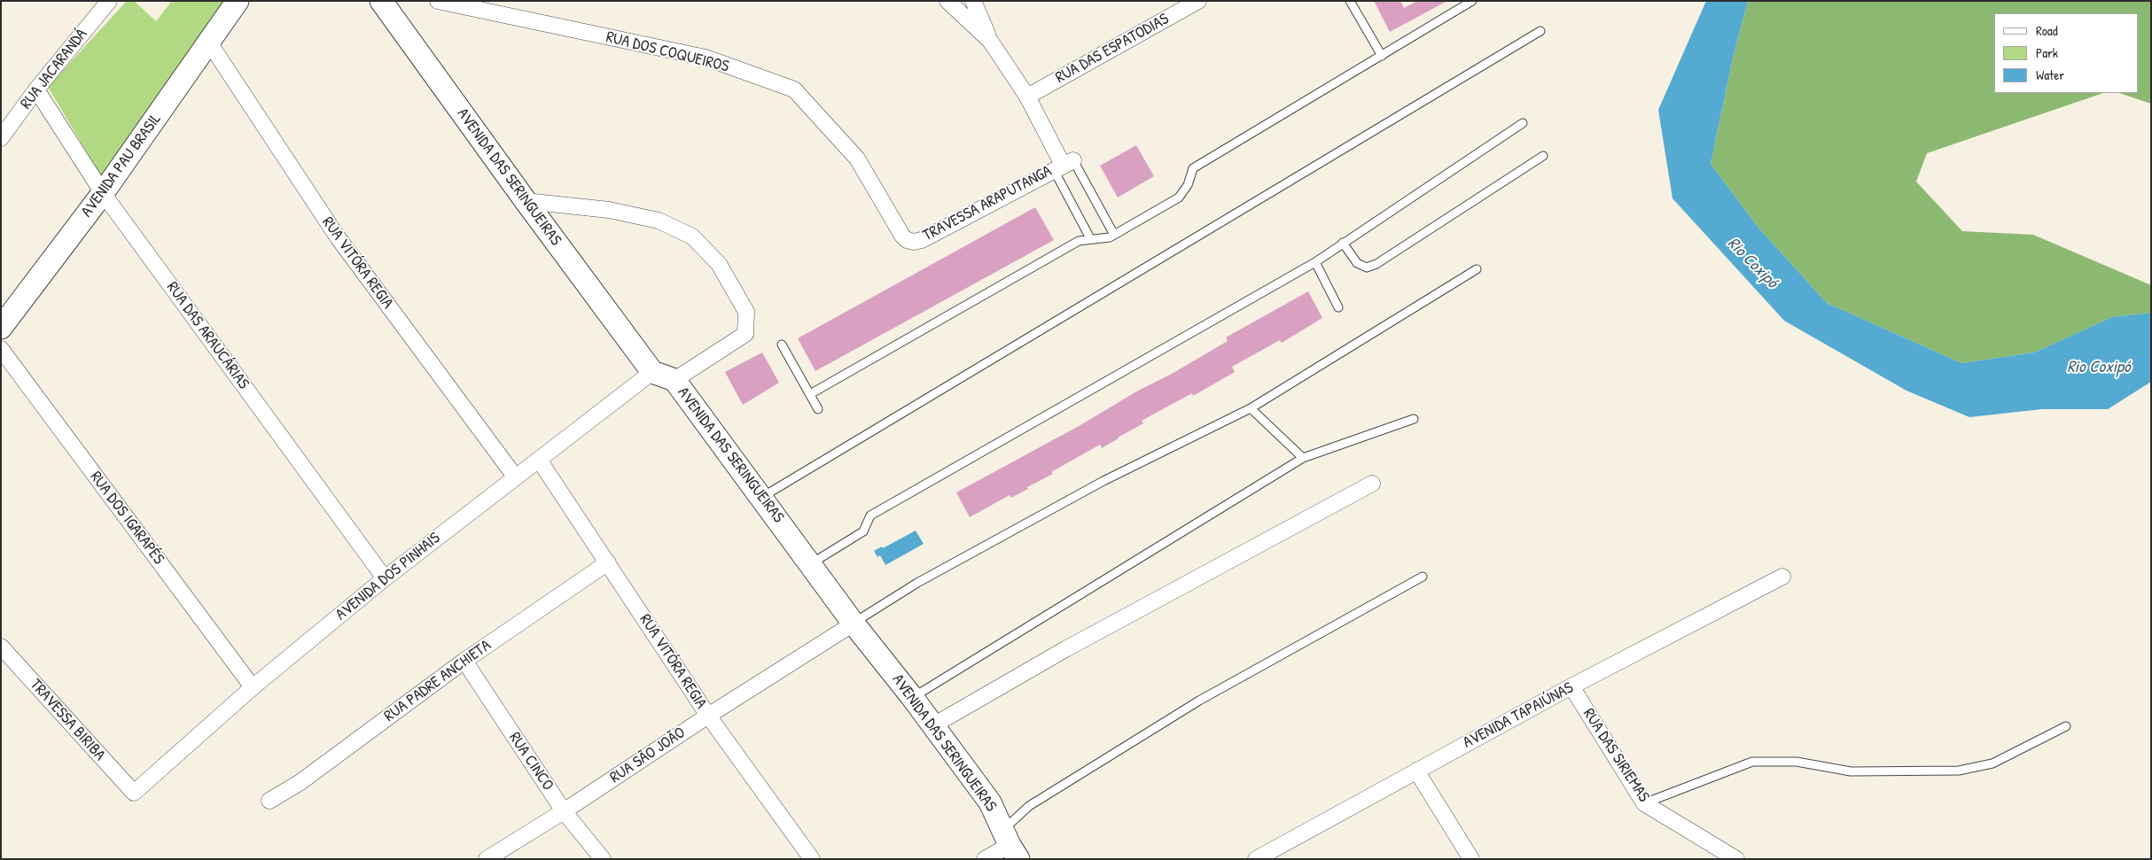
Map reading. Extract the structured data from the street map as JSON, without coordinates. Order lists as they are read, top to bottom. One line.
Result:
{"streets":{"street":["RUA DAS ESPATODIAS","RUA DOS COQUEIROS","RUA JACARANDÁ","AVENIDA PAU BRASIL","AVENIDA DAS SERINGUEIRAS","TRAVESSA ARAPUTANGA","RUA VITÓRA REGIA","RUA DAS ARAUCÁRIAS","RUA DOS IGARAPÉS","AVENIDA DOS PINHAIS","RUA PADRE ANCHIETA","AVENIDA TAPAIÚNAS","TRAVESSA BIRIBA","RUA SÃO JOÃO","RUA DAS SIRIEMAS","RUA CINCO"]},"crossings":[["RUA DOS COQUEIROS","TRAVESSA ARAPUTANGA"],["RUA JACARANDÁ","RUA DAS ARAUCÁRIAS"],["AVENIDA PAU BRASIL","RUA VITÓRA REGIA"],["AVENIDA PAU BRASIL","RUA DAS ARAUCÁRIAS"],["AVENIDA DAS SERINGUEIRAS","AVENIDA DOS PINHAIS"],["AVENIDA DAS SERINGUEIRAS","RUA SÃO JOÃO"],["RUA VITÓRA REGIA","AVENIDA DOS PINHAIS"],["RUA VITÓRA REGIA","RUA PADRE ANCHIETA"],["RUA VITÓRA REGIA","RUA SÃO JOÃO"],["RUA DAS ARAUCÁRIAS","AVENIDA DOS PINHAIS"],["RUA DOS IGARAPÉS","AVENIDA DOS PINHAIS"],["AVENIDA DOS PINHAIS","TRAVESSA BIRIBA"],["RUA PADRE ANCHIETA","RUA CINCO"],["AVENIDA TAPAIÚNAS","RUA DAS SIRIEMAS"],["RUA SÃO JOÃO","RUA CINCO"]],"water":["Rio Coxipó"],"legend":["Road","Park","Water"]}
